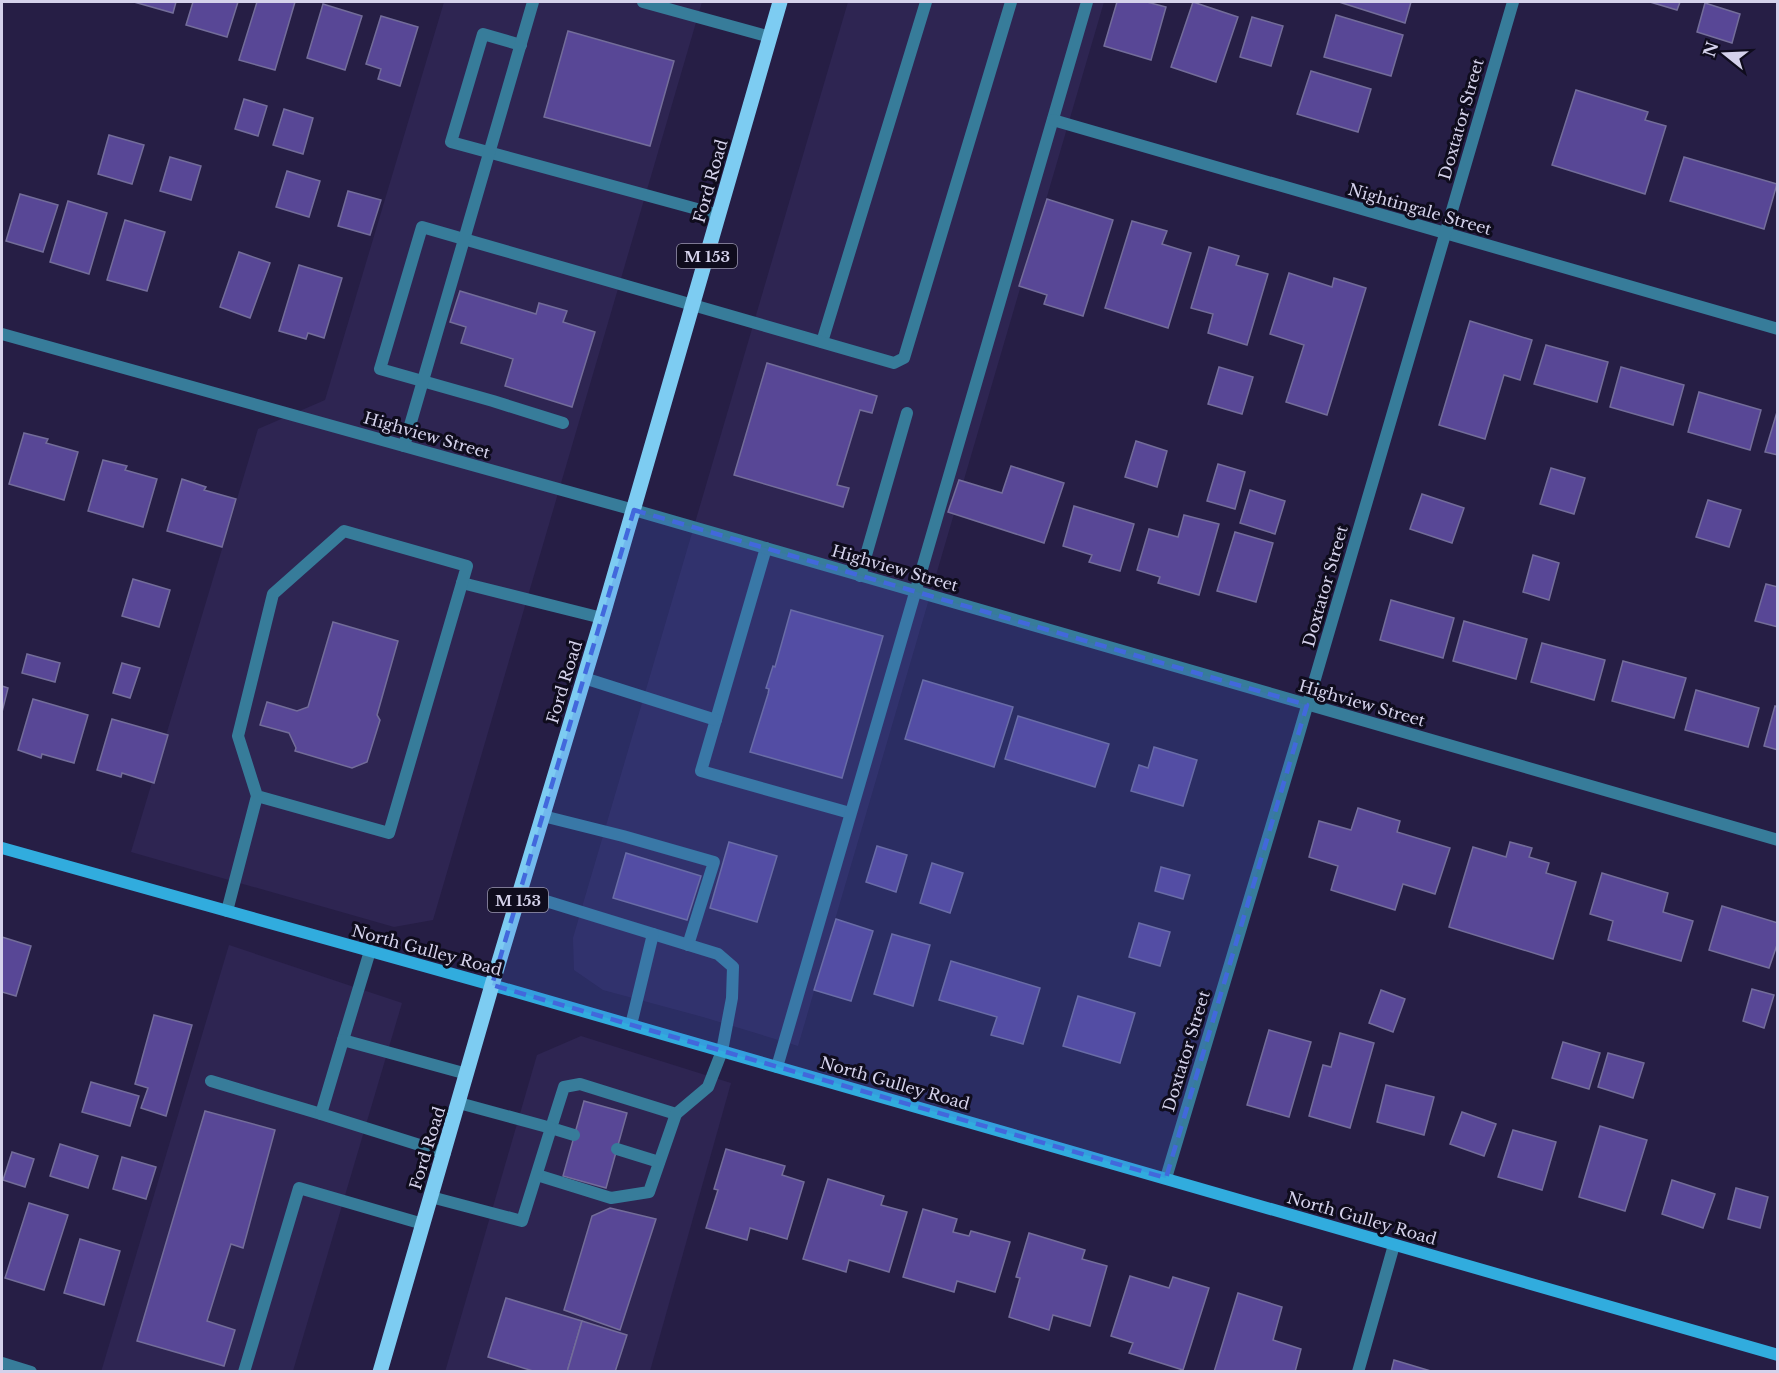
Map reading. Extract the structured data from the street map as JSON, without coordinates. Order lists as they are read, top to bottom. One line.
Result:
{"streets":{"main road":["Ford Road","M 153"],"street":["Doxtator Street","Nightingale Street","Highview Street","North Gulley Road"]},"crossings":[["Doxtator Street","Nightingale Street"],["Doxtator Street","Highview Street"],["Doxtator Street","North Gulley Road"],["Ford Road","Highview Street"],["Ford Road","North Gulley Road"]],"north":"left"}
